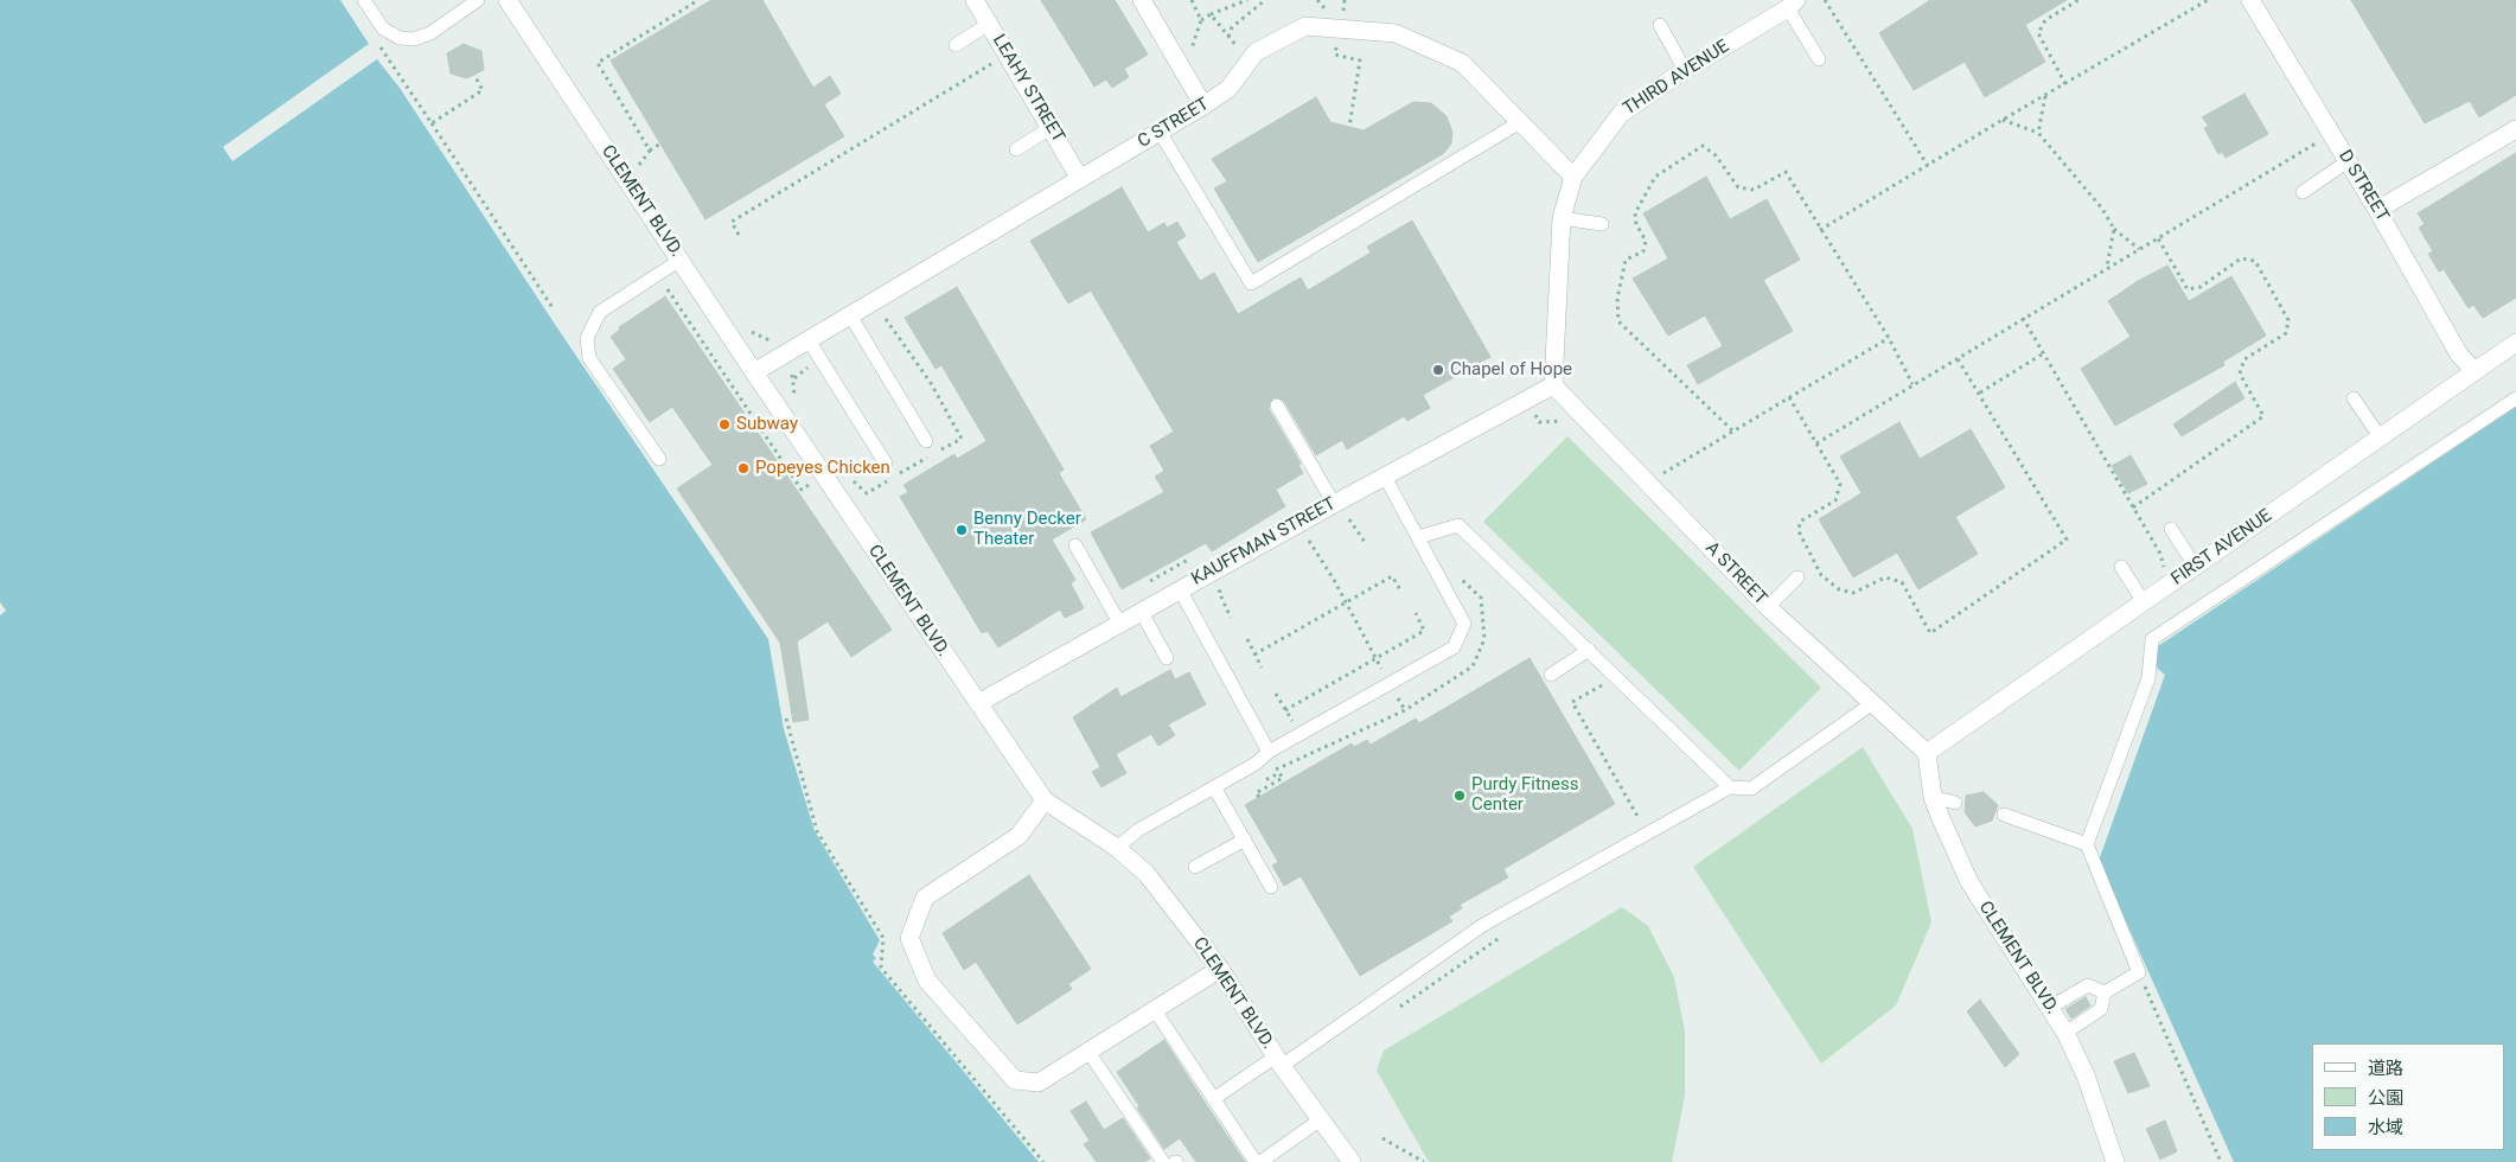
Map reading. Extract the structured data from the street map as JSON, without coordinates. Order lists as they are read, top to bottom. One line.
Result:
{"streets":{"street":["THIRD AVENUE","LEAHY STREET","C STREET","D STREET","CLEMENT BLVD.","KAUFFMAN STREET","FIRST AVENUE","A STREET"]},"crossings":[["THIRD AVENUE","C STREET"],["THIRD AVENUE","KAUFFMAN STREET"],["THIRD AVENUE","A STREET"],["LEAHY STREET","C STREET"],["C STREET","CLEMENT BLVD."],["D STREET","FIRST AVENUE"],["CLEMENT BLVD.","KAUFFMAN STREET"],["CLEMENT BLVD.","FIRST AVENUE"],["CLEMENT BLVD.","A STREET"],["KAUFFMAN STREET","A STREET"],["FIRST AVENUE","A STREET"]],"places":["Chapel of Hope","Subway","Popeyes Chicken","Benny Decker Theater","Purdy Fitness Center"],"legend":["道路","公園","水域"]}
